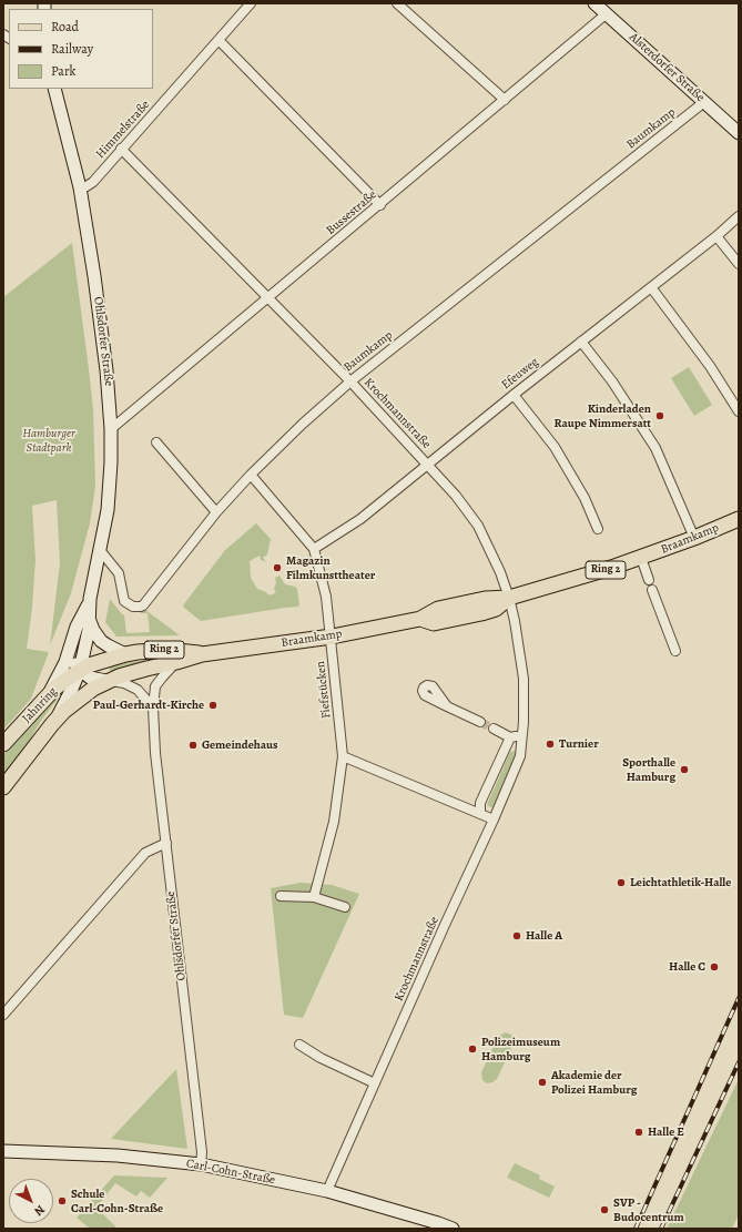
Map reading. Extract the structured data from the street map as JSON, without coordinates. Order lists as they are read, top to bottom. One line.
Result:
{"streets":{"main road":["Braamkamp","Ring 2","Jahnring"],"street":["Alsterdorfer Straße","Baumkamp","Himmelstraße","Bussestraße","Ohlsdorfer Straße","Efeuweg","Krochmannstraße","Fiefstücken","Carl-Cohn-Straße"]},"crossings":[["Alsterdorfer Straße","Baumkamp"],["Alsterdorfer Straße","Bussestraße"],["Baumkamp","Ohlsdorfer Straße"],["Baumkamp","Krochmannstraße"],["Baumkamp","Fiefstücken"],["Himmelstraße","Ohlsdorfer Straße"],["Himmelstraße","Krochmannstraße"],["Bussestraße","Ohlsdorfer Straße"],["Bussestraße","Krochmannstraße"],["Ohlsdorfer Straße","Braamkamp"],["Ohlsdorfer Straße","Jahnring"],["Ohlsdorfer Straße","Carl-Cohn-Straße"],["Efeuweg","Krochmannstraße"],["Efeuweg","Fiefstücken"],["Krochmannstraße","Braamkamp"],["Krochmannstraße","Carl-Cohn-Straße"],["Braamkamp","Fiefstücken"],["Braamkamp","Jahnring"]],"parks":["Hamburger Stadtpark"],"places":["Kinderladen Raupe Nimmersatt","Magazin Filmkunsttheater","Paul-Gerhardt-Kirche","Turnier","Gemeindehaus","Sporthalle Hamburg","Leichtathletik-Halle","Halle A","Halle C","Polizeimuseum Hamburg","Akademie der Polizei Hamburg","Halle E","Schule Carl-Cohn-Straße","SVP - Budocentrum"],"legend":["Road","Railway","Park"],"north":"bottom right"}
